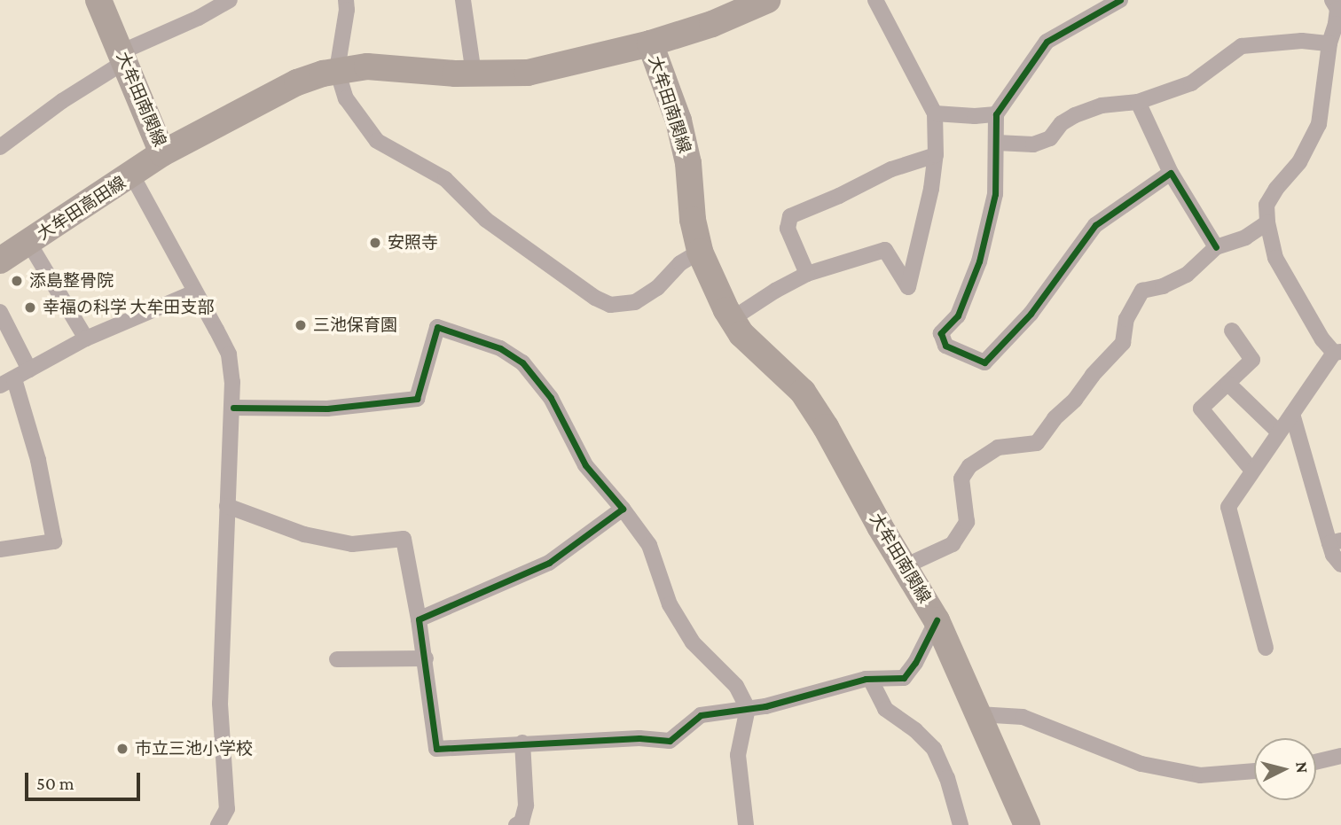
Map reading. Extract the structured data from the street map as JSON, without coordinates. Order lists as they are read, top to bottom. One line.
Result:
{"streets":{"main road":["大牟田南関線","大牟田高田線"]},"crossings":[["大牟田南関線","大牟田高田線"]],"places":["安照寺","添島整骨院","幸福の科学 大牟田支部","三池保育園","市立三池小学校"],"scale_bar":"50 m","north":"right"}
